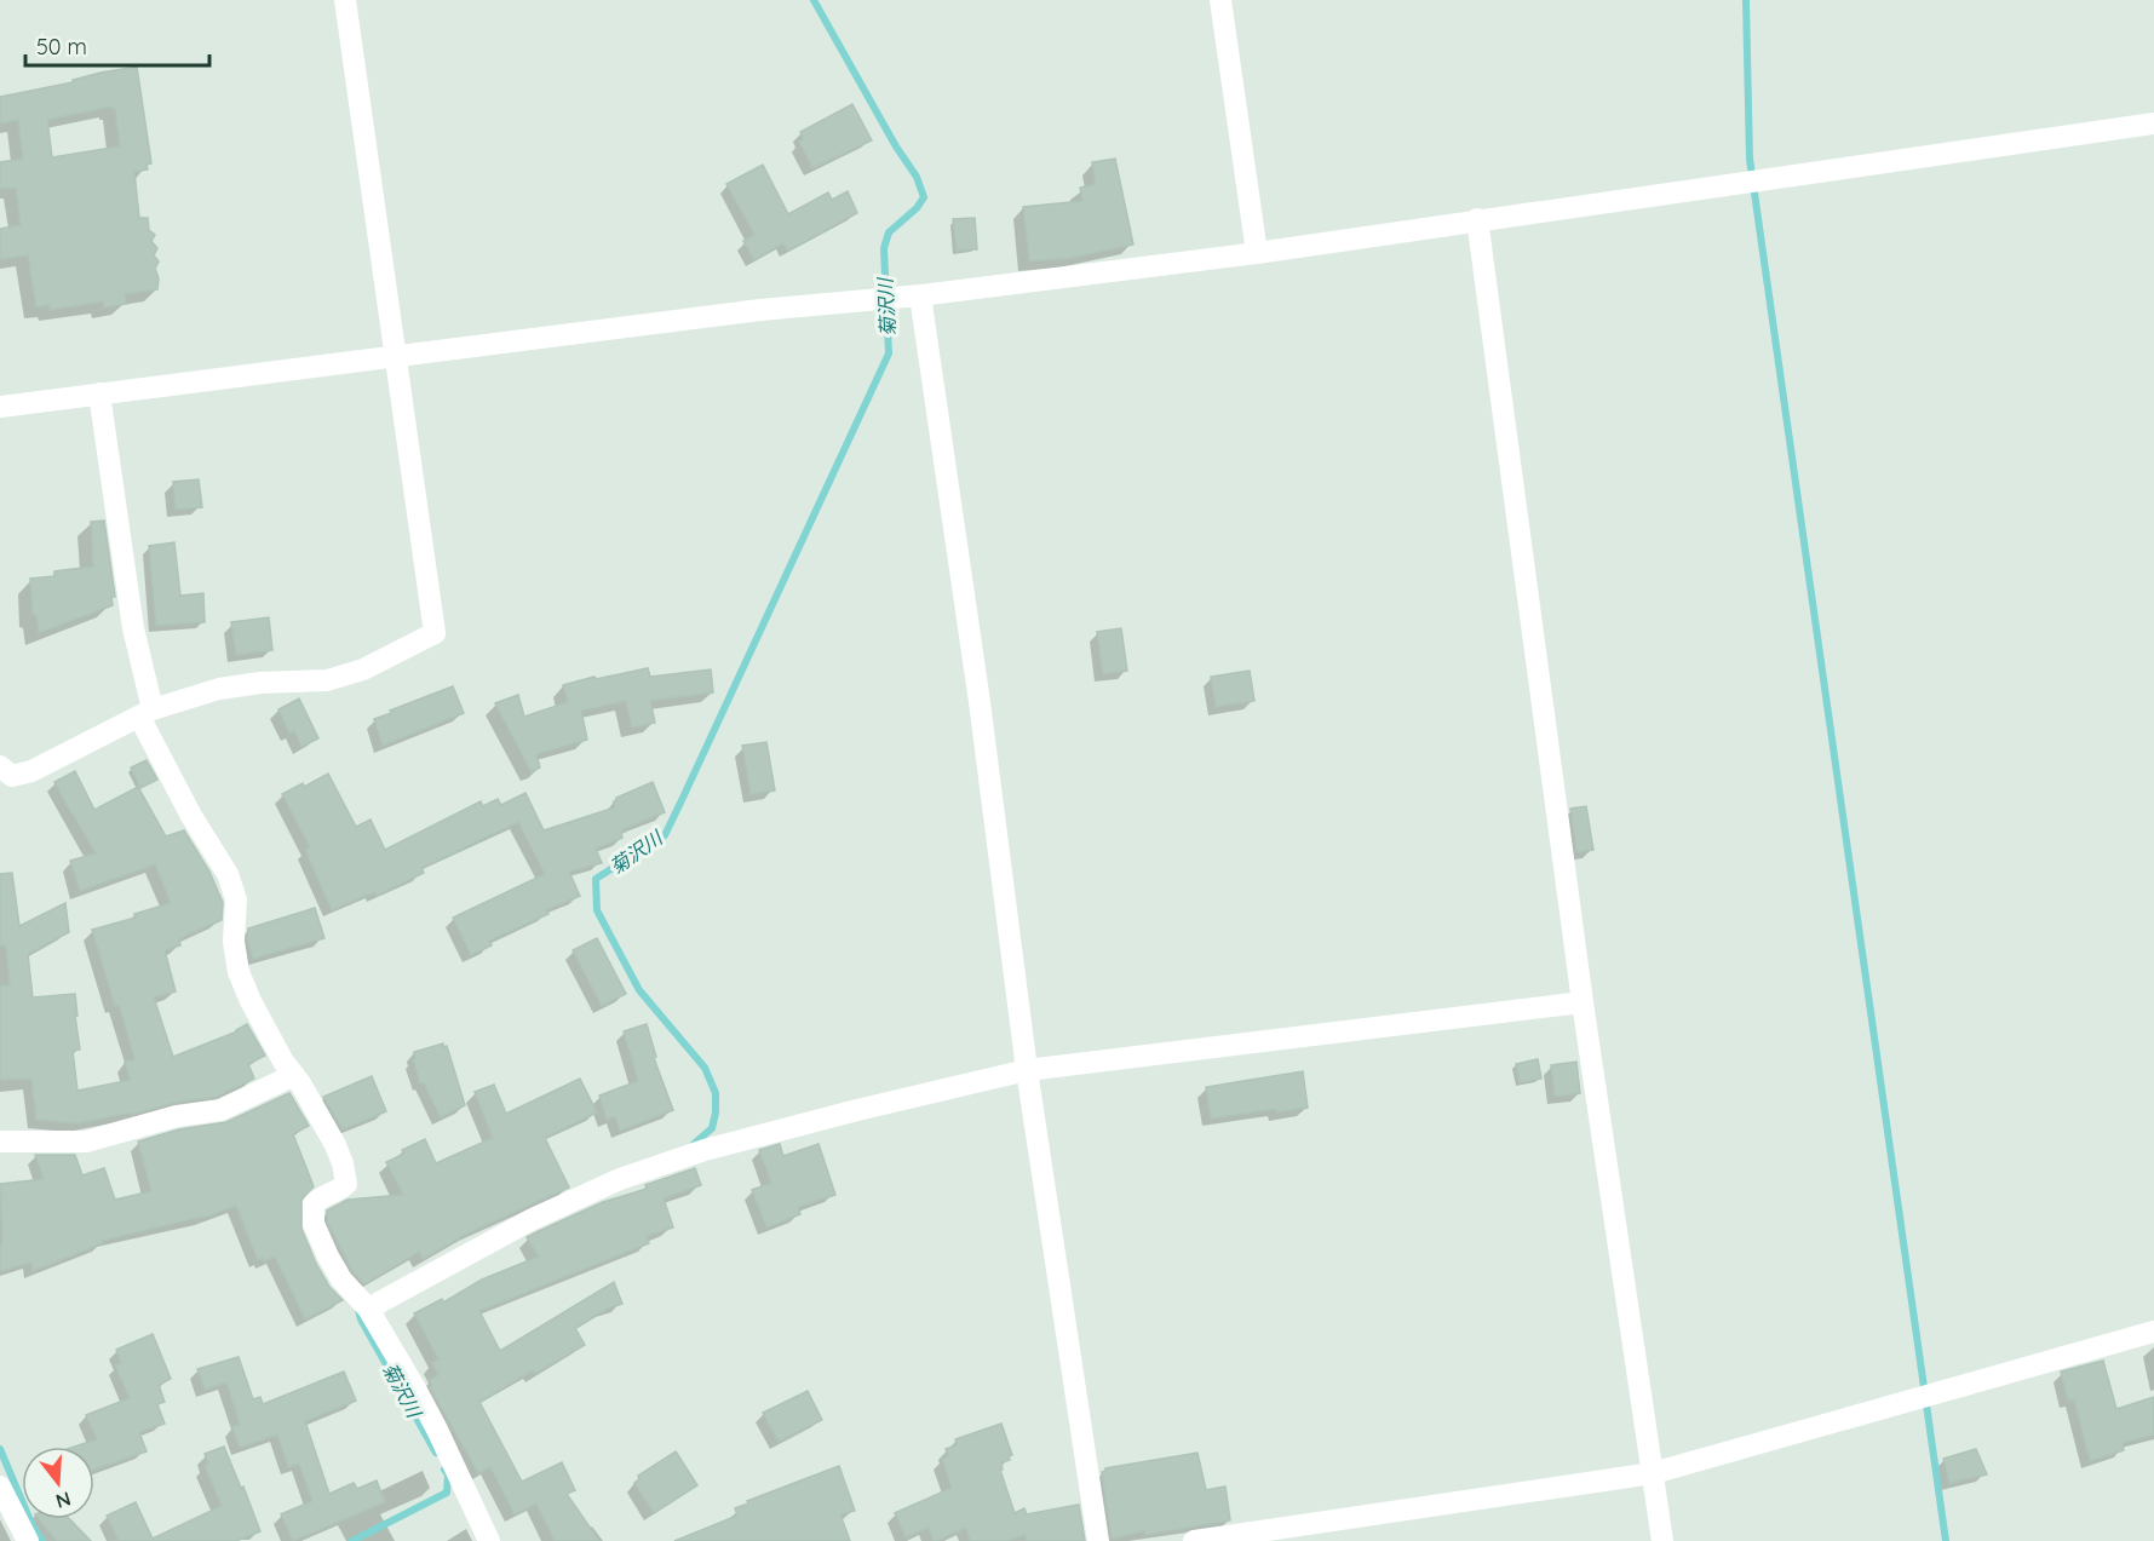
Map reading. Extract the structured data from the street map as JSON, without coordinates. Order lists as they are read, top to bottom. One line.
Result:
{"water":["菊沢川"],"scale_bar":"50 m","north":"bottom"}
